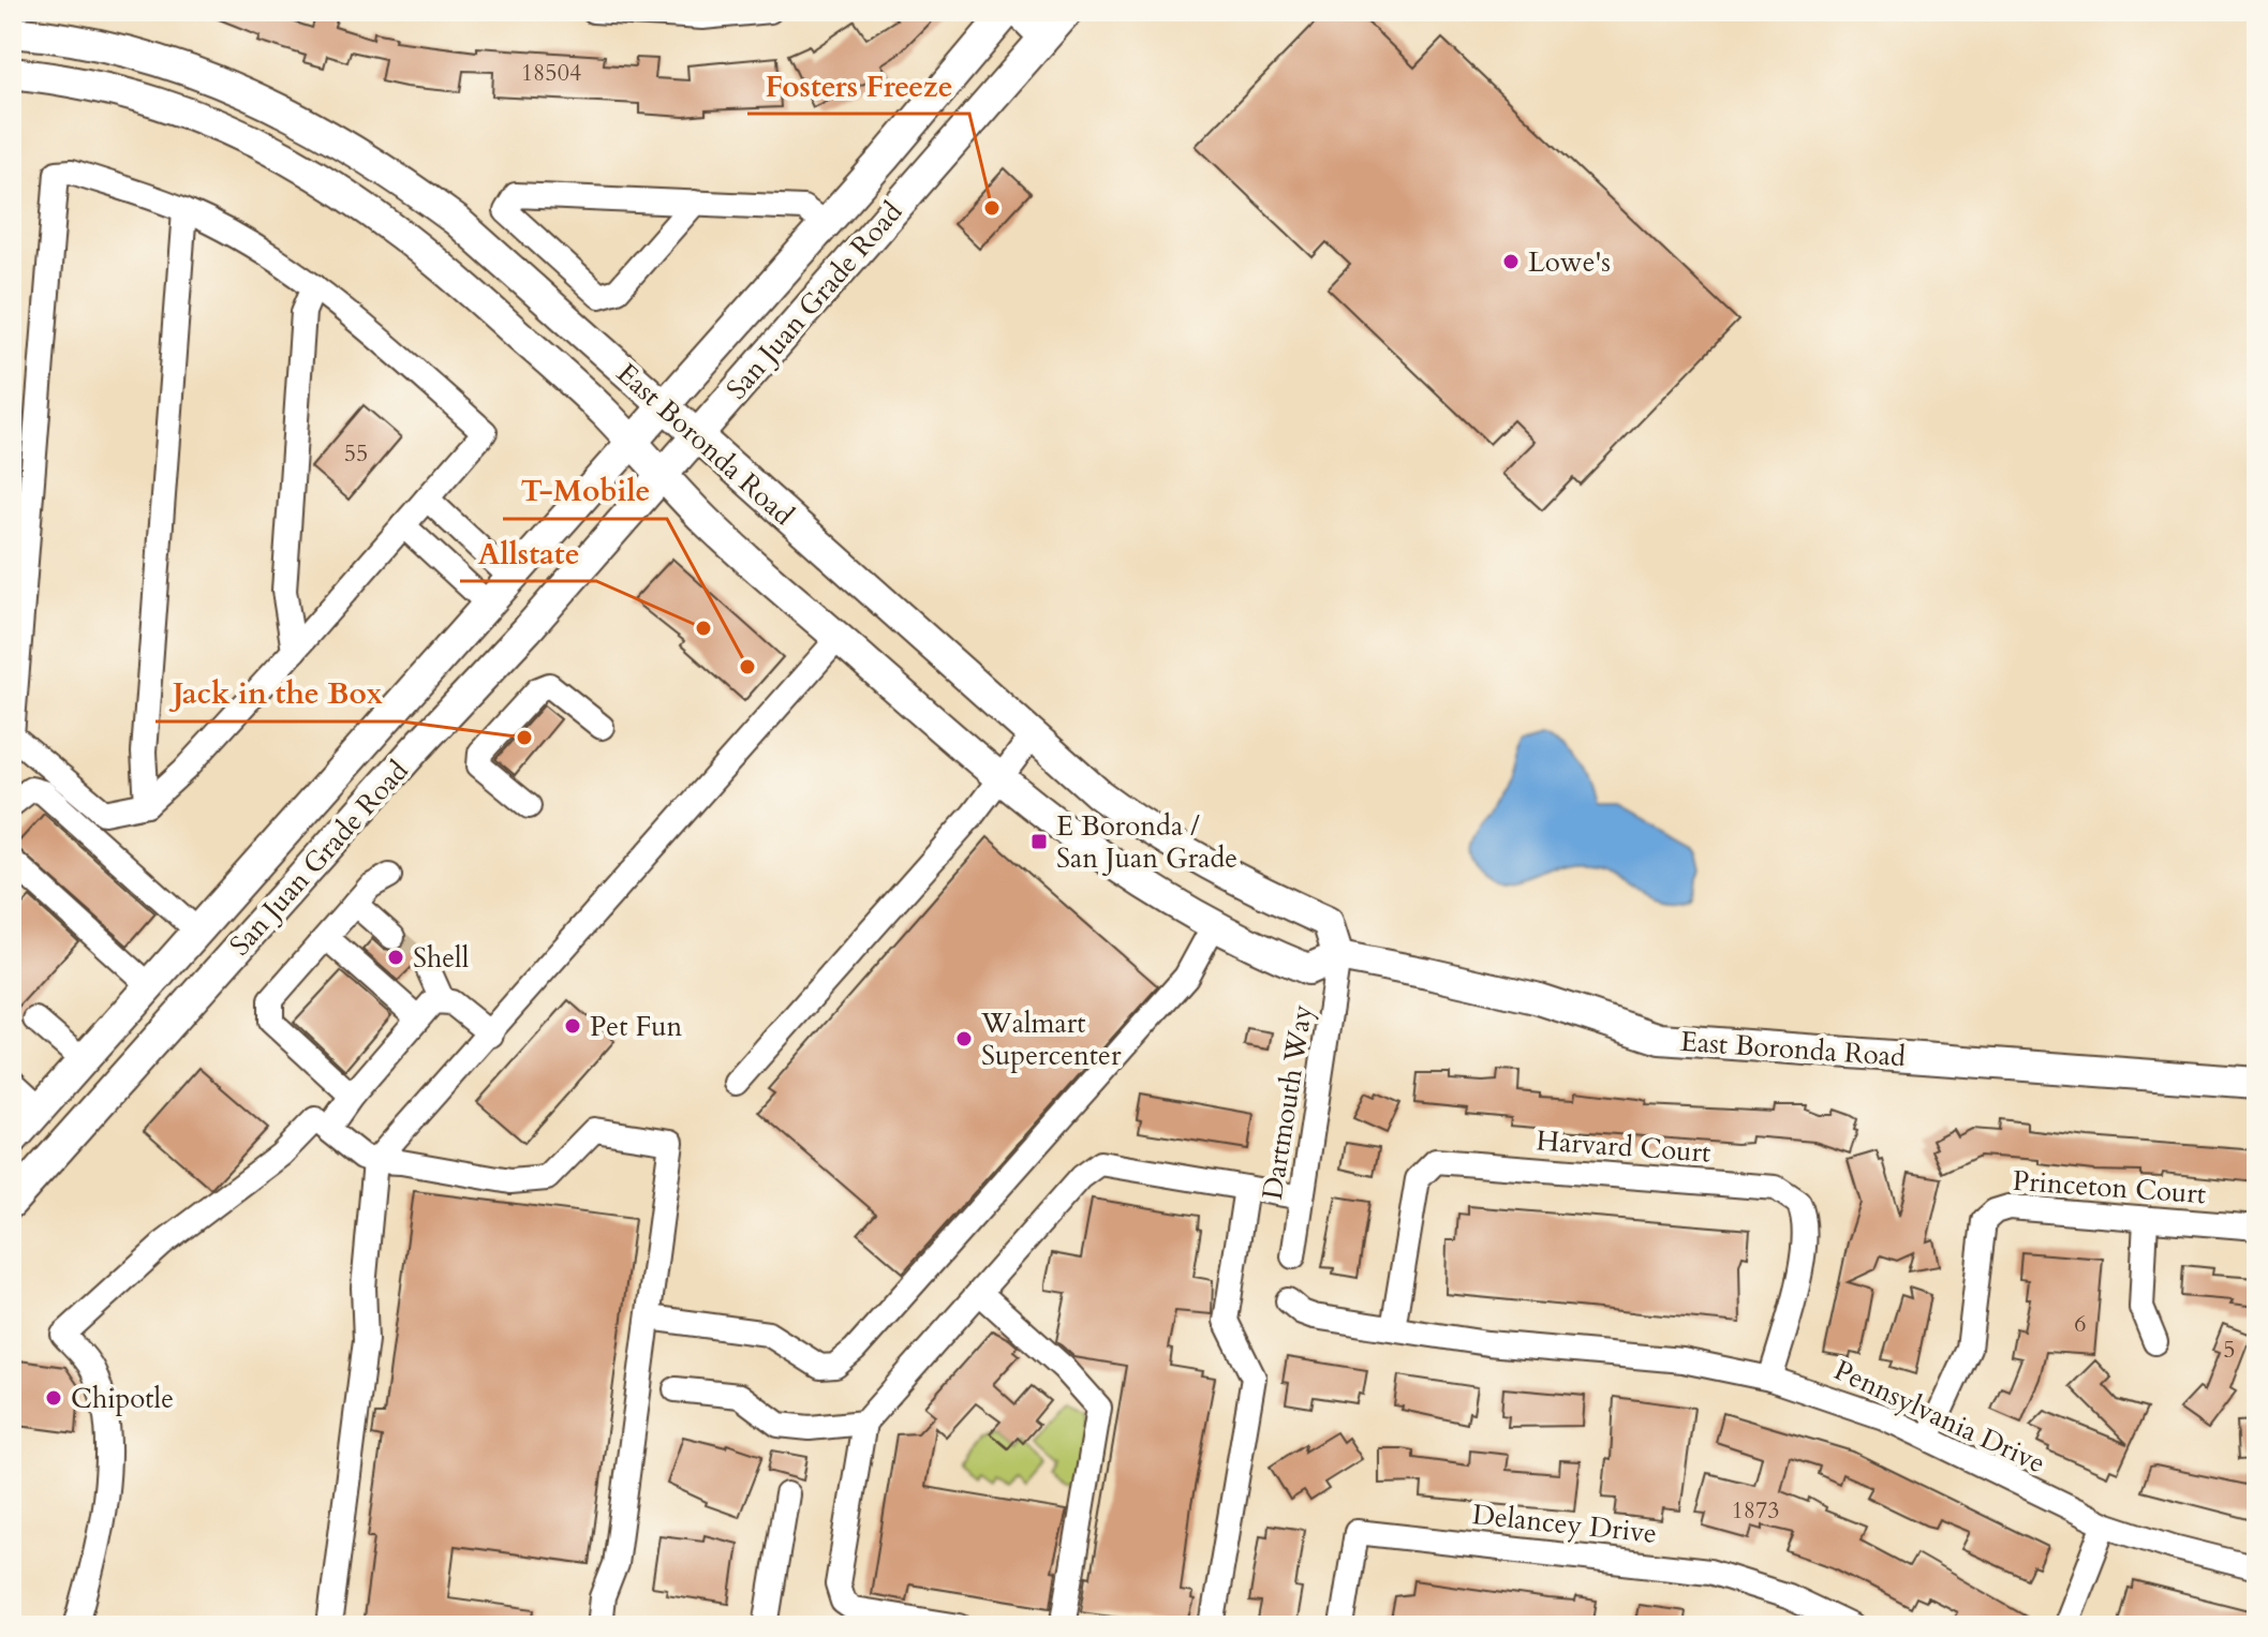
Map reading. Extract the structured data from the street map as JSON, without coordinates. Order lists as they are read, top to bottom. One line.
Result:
{"streets":{"main road":["San Juan Grade Road","East Boronda Road"],"street":["Dartmouth Way","Harvard Court","Princeton Court","Pennsylvania Drive","Delancey Drive"]},"crossings":[["San Juan Grade Road","East Boronda Road"],["East Boronda Road","Dartmouth Way"],["Harvard Court","Pennsylvania Drive"],["Princeton Court","Pennsylvania Drive"]],"places":{"other":["Fosters Freeze","Lowe's","Allstate","T-Mobile","Jack in the Box","Shell","Pet Fun","Walmart Supercenter","Chipotle"],"transit":["E Boronda / San Juan Grade"]},"house_numbers":["18504","55","6","5","1873"]}
